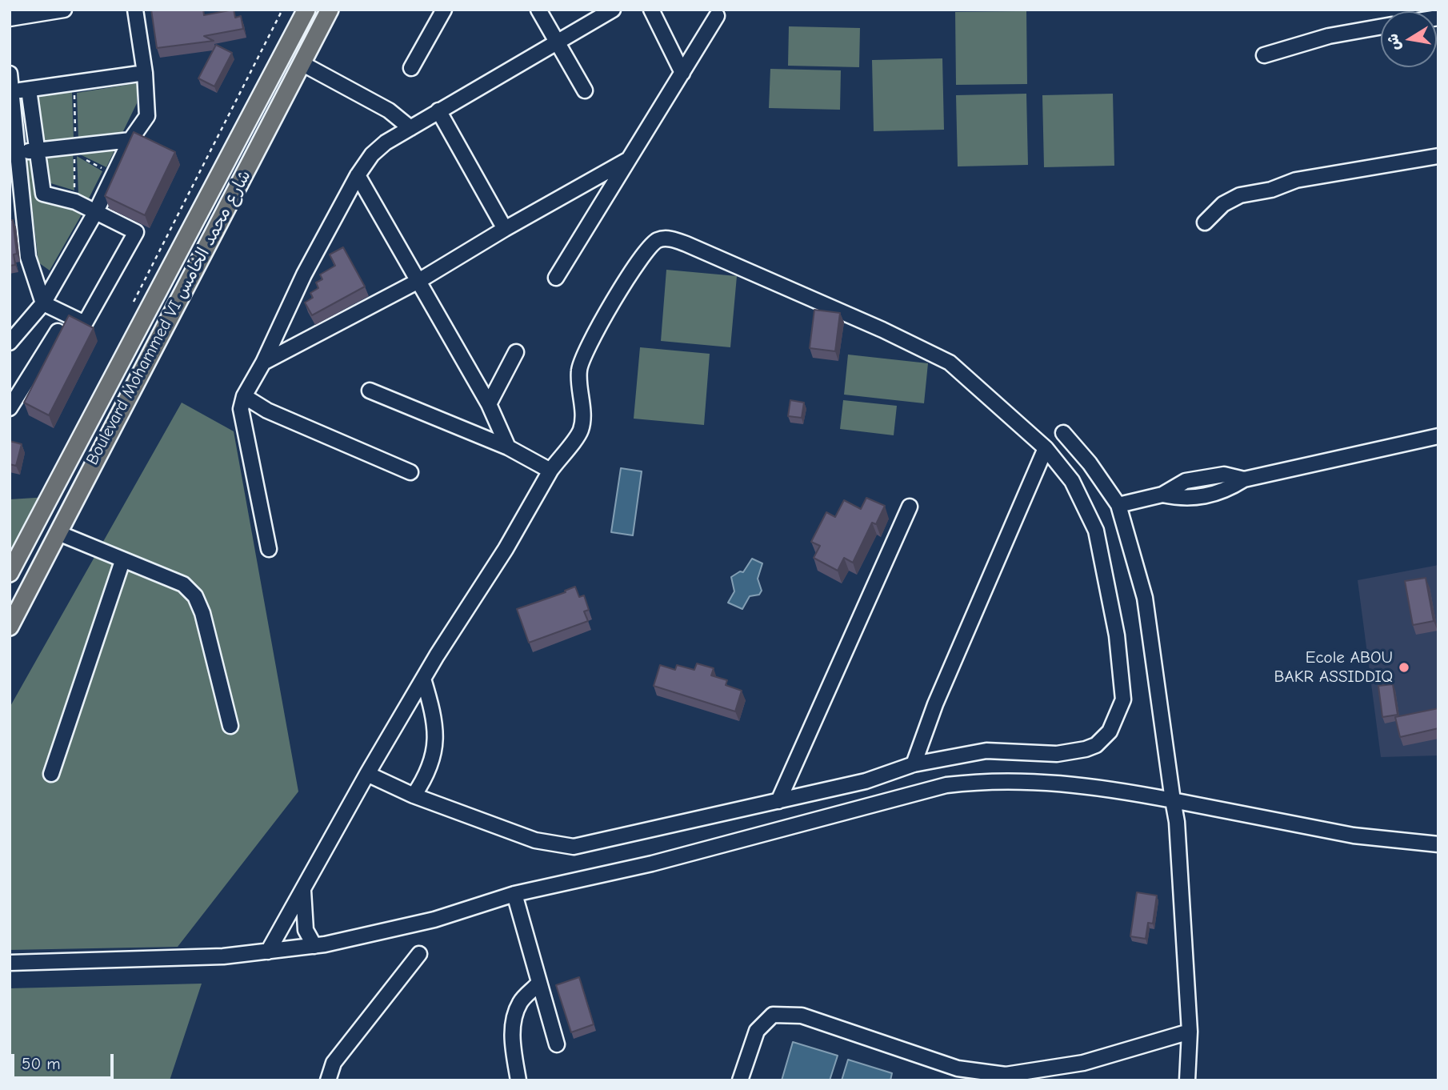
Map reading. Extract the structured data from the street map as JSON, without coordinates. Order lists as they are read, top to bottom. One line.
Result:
{"streets":{"main road":["Boulevard Mohammed VI شارع محمد الخامس"]},"places":["Ecole ABOU BAKR ASSIDDIQ"],"scale_bar":"50 m","north":"left"}
